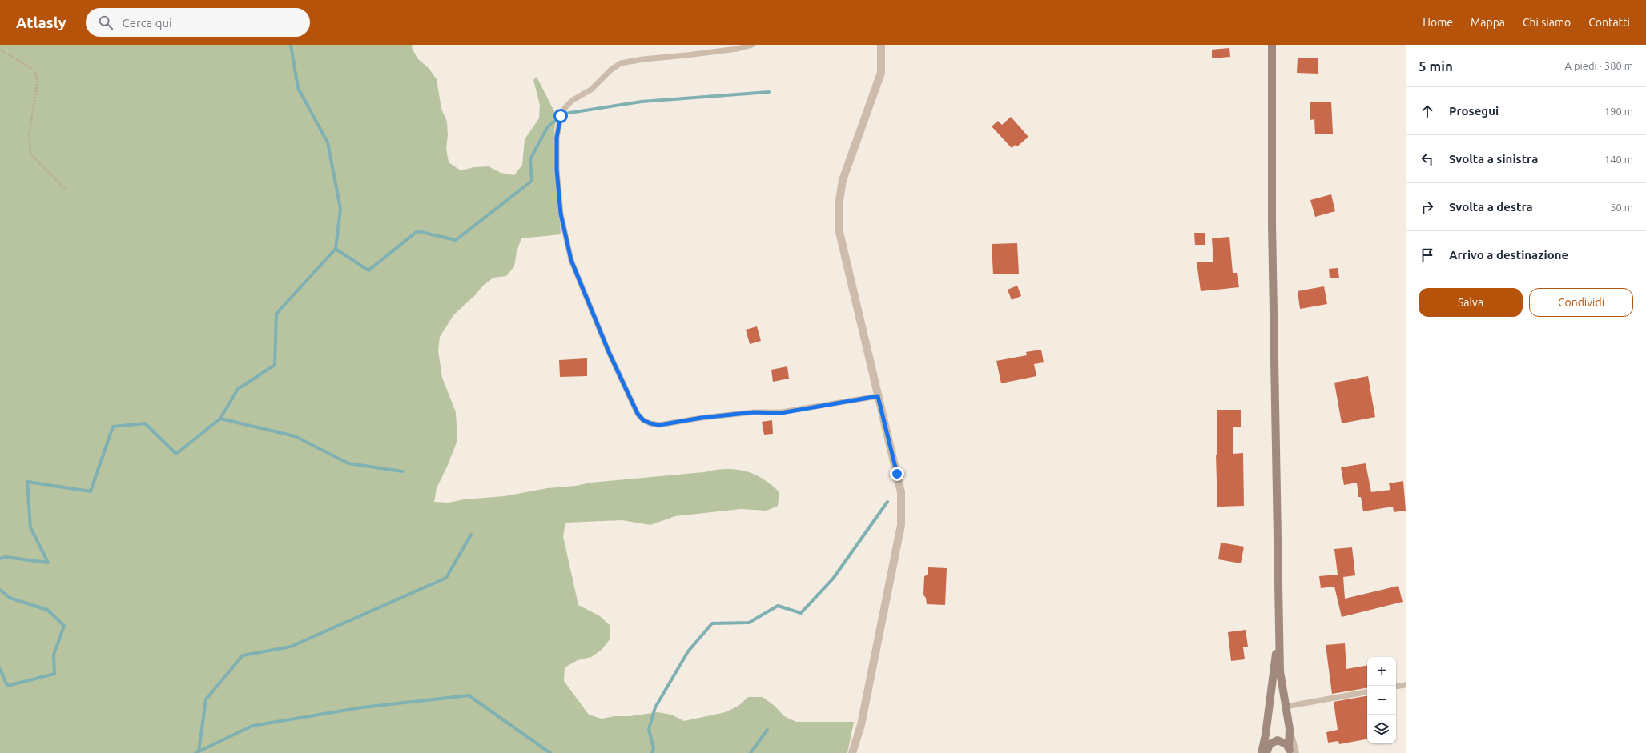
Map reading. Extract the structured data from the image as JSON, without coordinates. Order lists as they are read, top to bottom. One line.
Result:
{"page":{"header":"Atlasly","search":"Cerca qui","nav":["Home","Mappa","Chi siamo","Contatti"],"heading":["5 min","A piedi · 380 m"],"list":[["Prosegui","190 m"],["Svolta a sinistra","140 m"],["Svolta a destra","50 m"],"Arrivo a destinazione"],"buttons":["Salva","Condividi"],"map_buttons":["+","−"]}}
